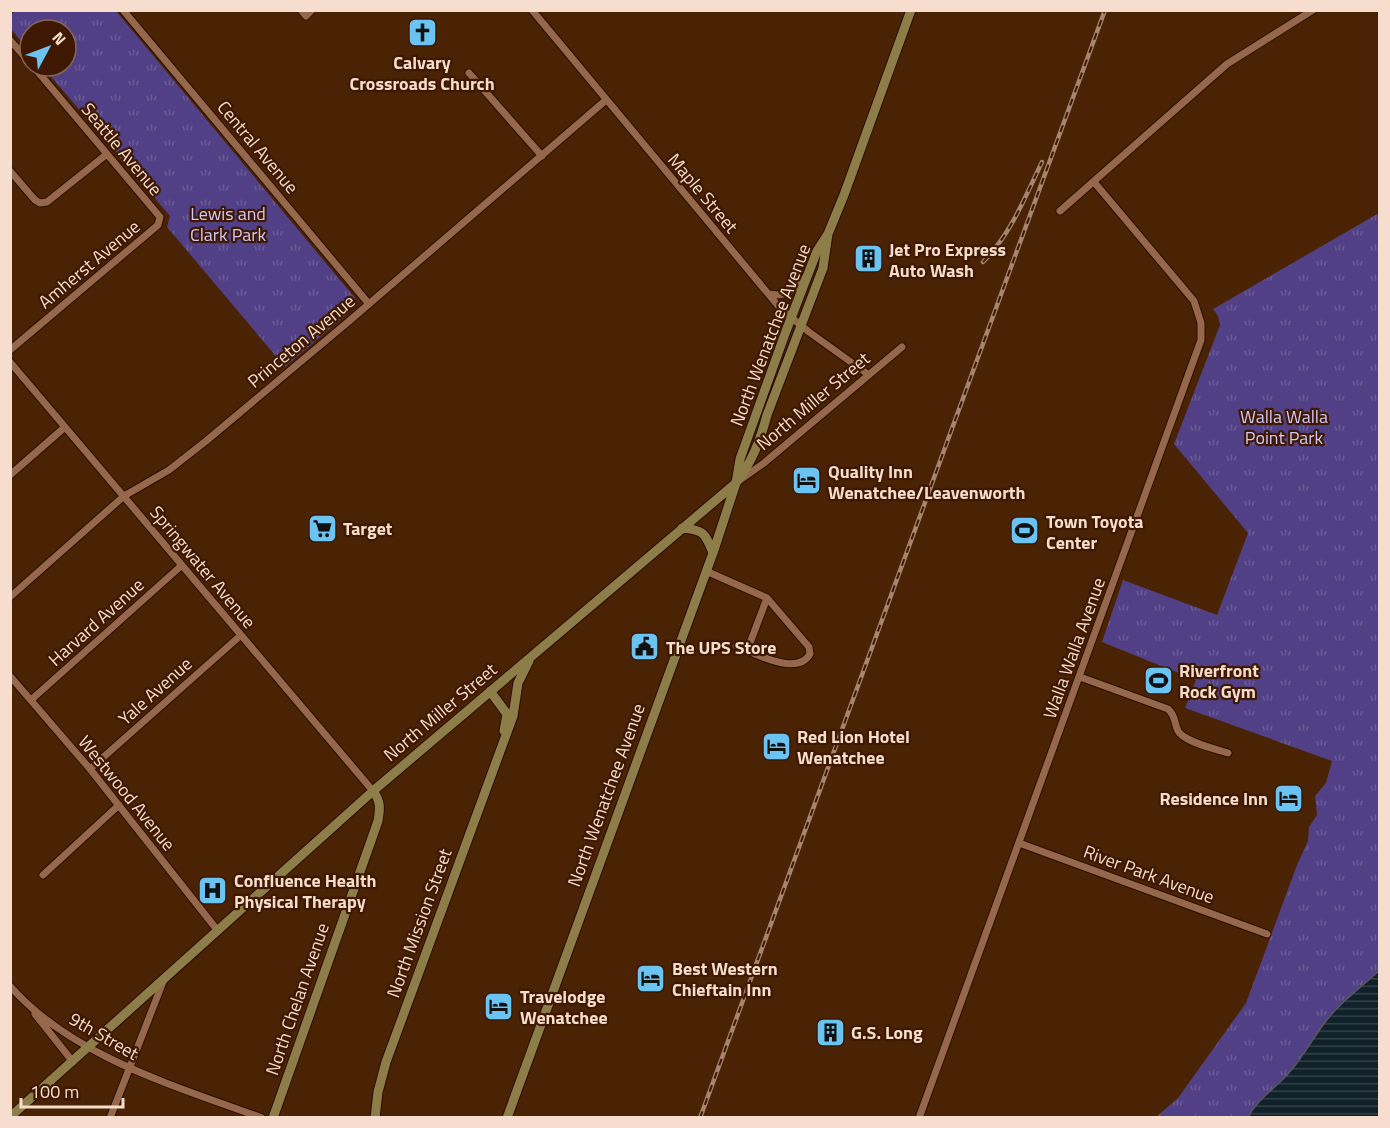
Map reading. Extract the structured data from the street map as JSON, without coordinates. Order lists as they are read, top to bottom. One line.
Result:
{"streets":{"main road":["North Wenatchee Avenue","North Miller Street","North Mission Street","North Chelan Avenue"],"street":["Central Avenue","Seattle Avenue","Maple Street","Amherst Avenue","Princeton Avenue","Springwater Avenue","Harvard Avenue","Walla Walla Avenue","Yale Avenue","Westwood Avenue","River Park Avenue","9th Street"]},"crossings":[["Central Avenue","Princeton Avenue"],["Seattle Avenue","Amherst Avenue"],["Maple Street","North Wenatchee Avenue"],["Maple Street","Princeton Avenue"],["Maple Street","North Miller Street"],["North Wenatchee Avenue","North Miller Street"],["Princeton Avenue","Springwater Avenue"],["North Miller Street","Springwater Avenue"],["North Miller Street","Westwood Avenue"],["North Miller Street","North Mission Street"],["North Miller Street","North Chelan Avenue"],["North Miller Street","9th Street"],["Springwater Avenue","Harvard Avenue"],["Springwater Avenue","Yale Avenue"],["Springwater Avenue","North Chelan Avenue"],["Harvard Avenue","Westwood Avenue"],["Walla Walla Avenue","River Park Avenue"],["Yale Avenue","Westwood Avenue"]],"parks":["Lewis and Clark Park","Walla Walla Point Park"],"places":{"church":["Calvary Crossroads Church"],"building":["Jet Pro Express Auto Wash","G.S. Long"],"hotel":["Quality Inn Wenatchee/Leavenworth","Red Lion Hotel Wenatchee","Residence Inn","Best Western Chieftain Inn","Travelodge Wenatchee"],"supermarket":["Target"],"sports":["Town Toyota Center","Riverfront Rock Gym"],"public building":["The UPS Store"],"hospital":["Confluence Health Physical Therapy"]},"scale_bar":"100 m","north":"top right"}
